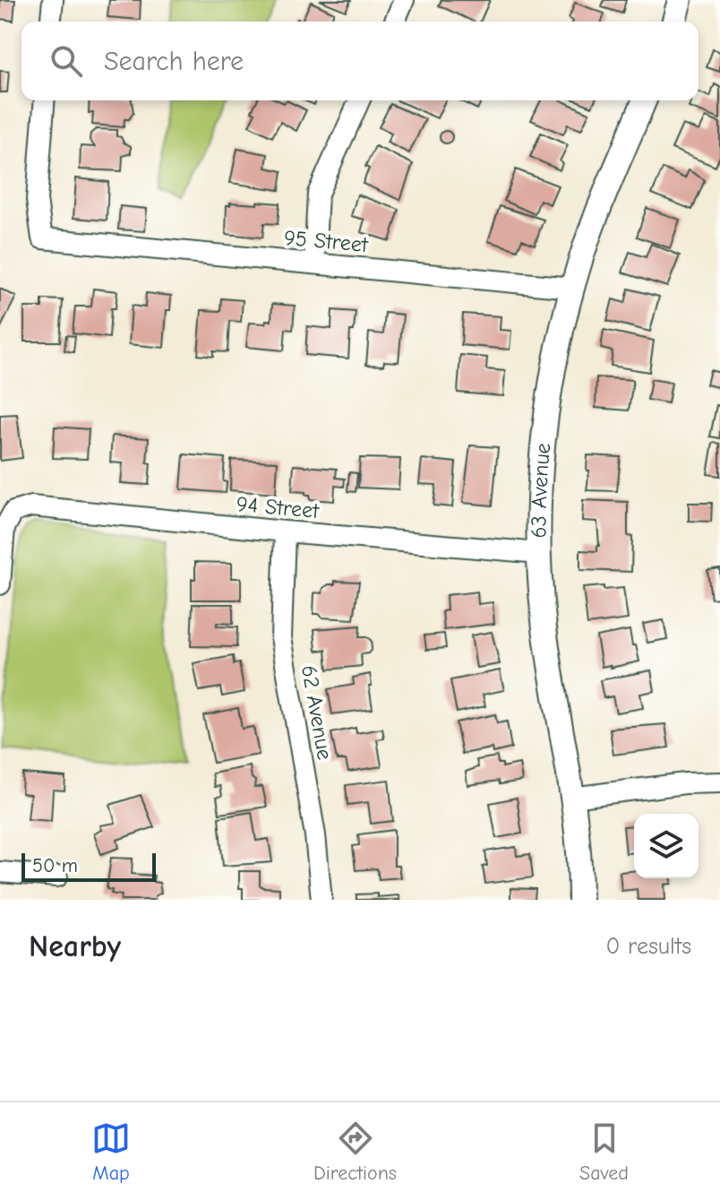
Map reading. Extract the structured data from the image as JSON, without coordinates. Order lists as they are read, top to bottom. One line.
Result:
{"streets":{"street":["95 Street","63 Avenue","94 Street","62 Avenue"]},"crossings":[["95 Street","63 Avenue"],["63 Avenue","94 Street"],["94 Street","62 Avenue"]],"scale_bar":"50 m","page":{"search":"Search here","scale":"50 m","heading":["Nearby","0 results"],"nav":["Map","Directions","Saved"]}}
